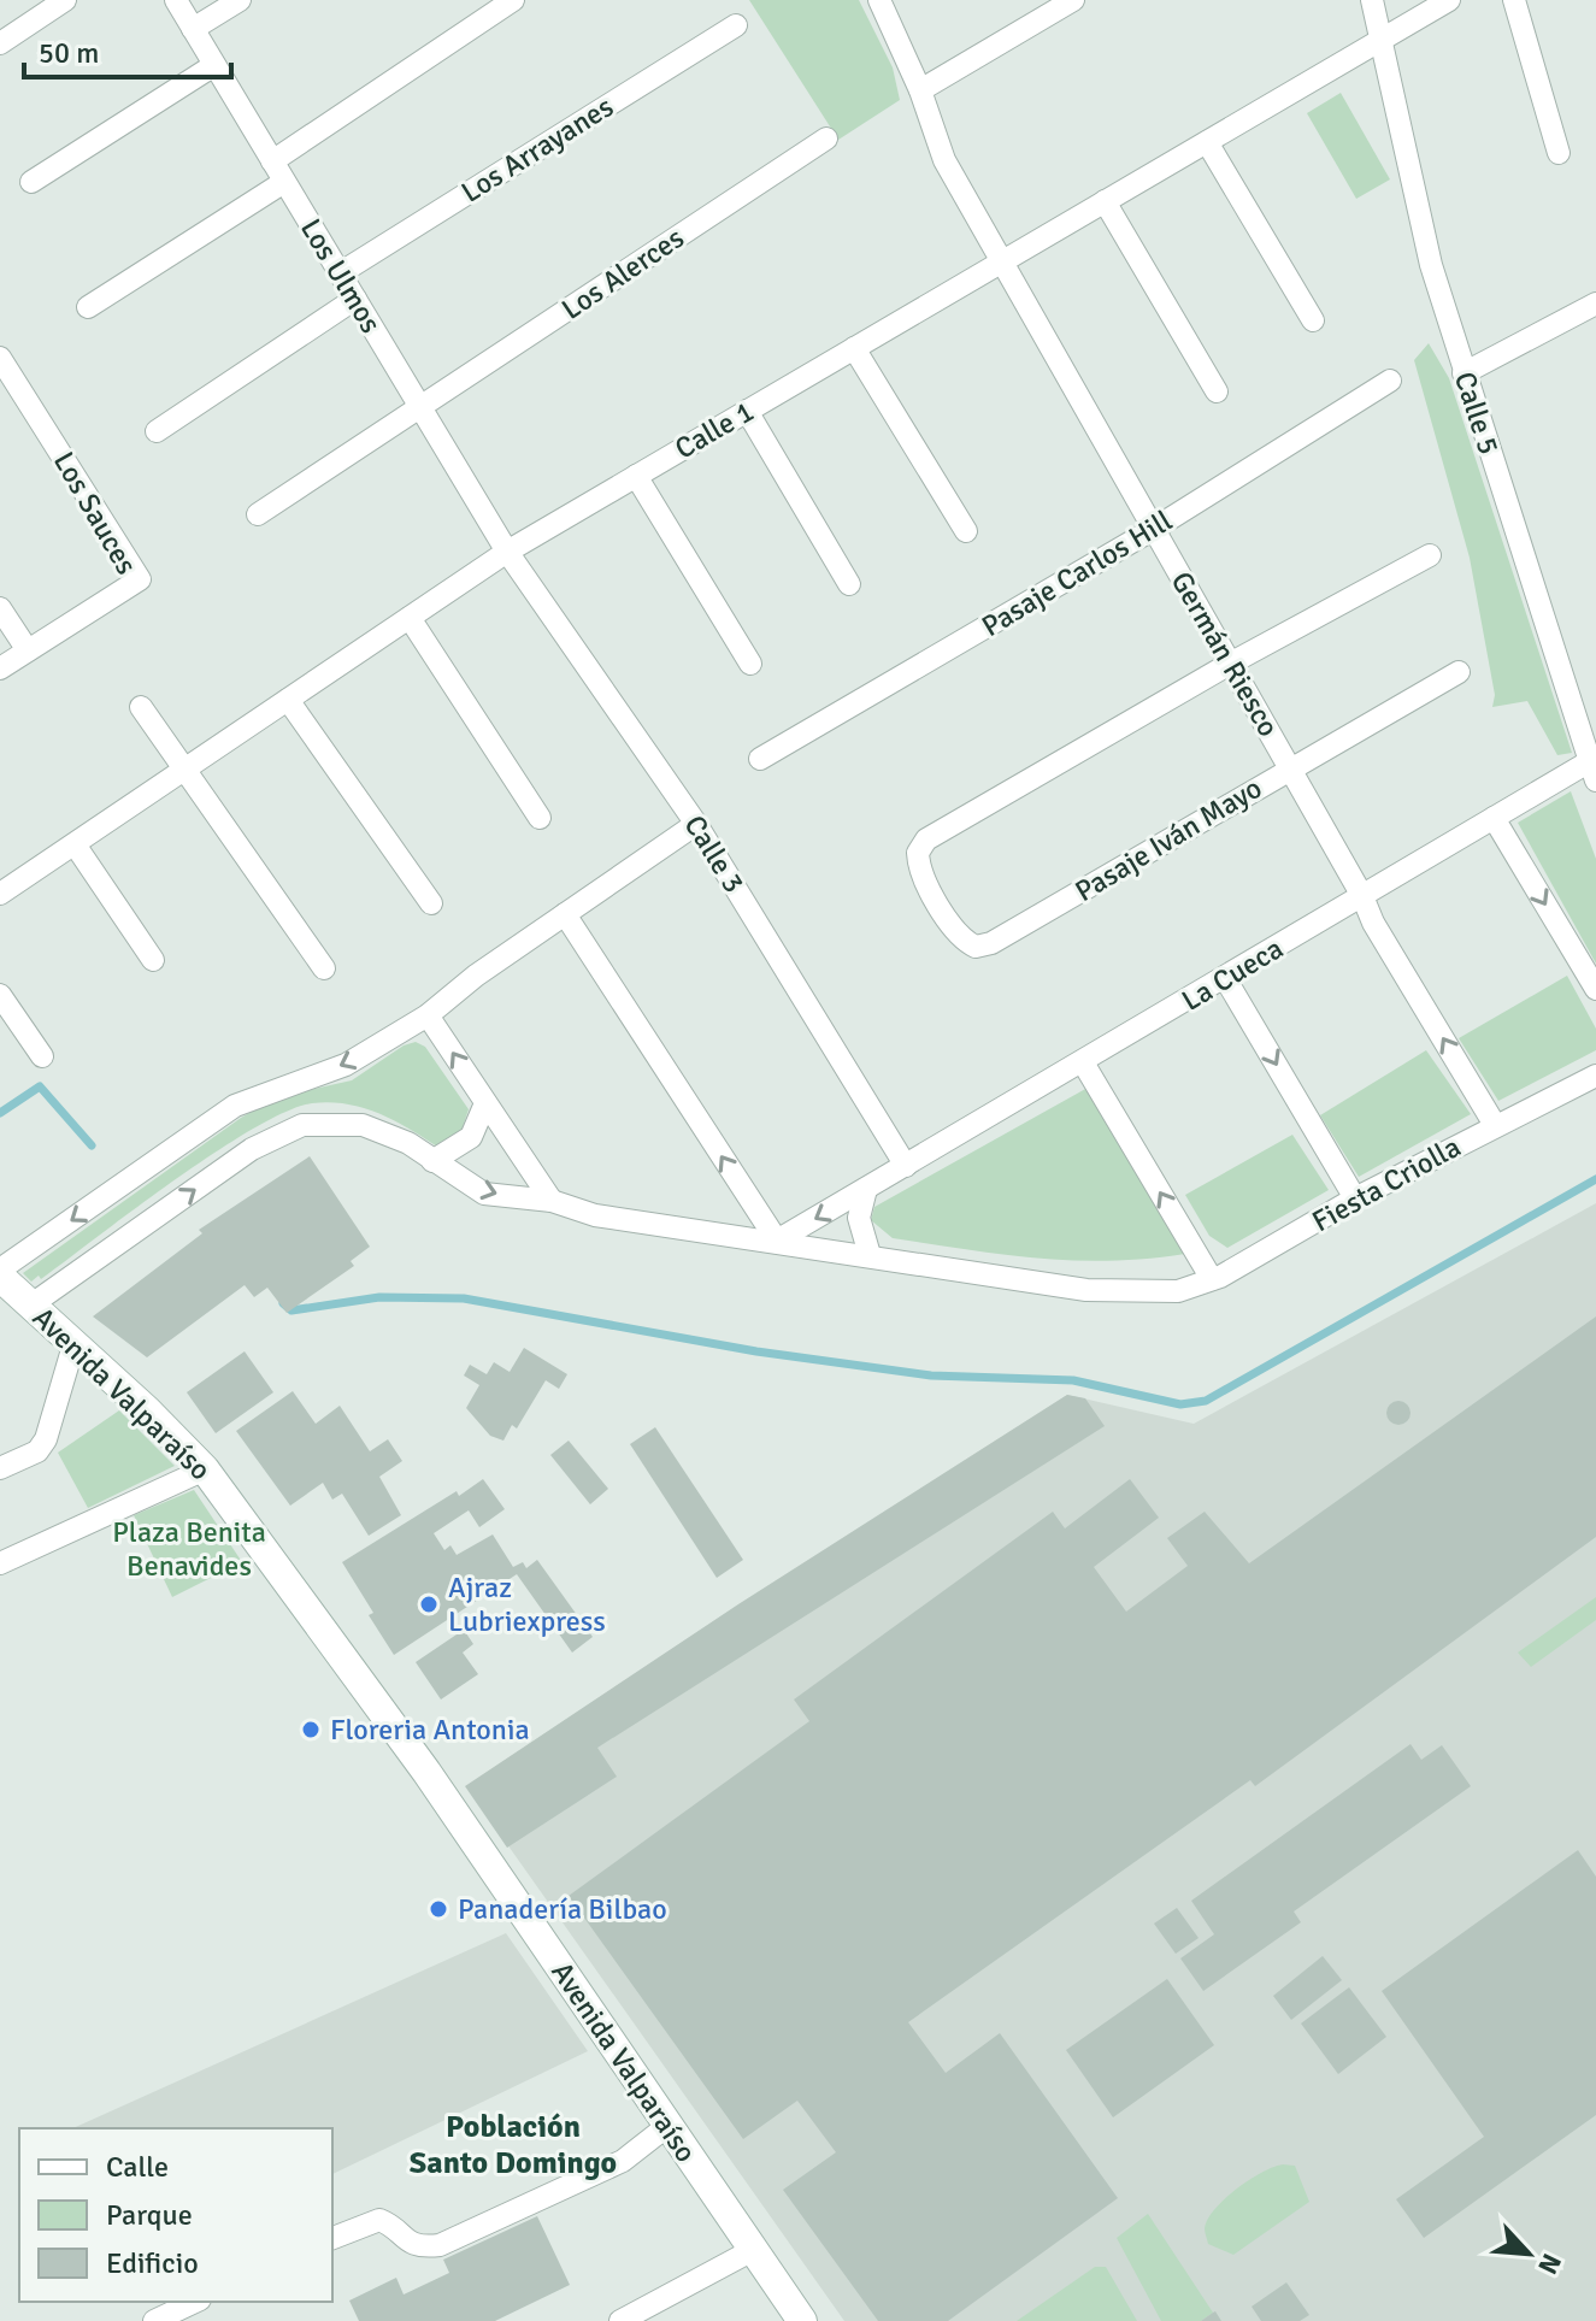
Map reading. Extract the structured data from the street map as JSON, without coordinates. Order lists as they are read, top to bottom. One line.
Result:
{"streets":{"main road":["Avenida Valparaíso"],"street":["Los Arrayanes","Los Alerces","Los Ulmos","Calle 5","Calle 1","Los Sauces","Pasaje Carlos Hill","Germán Riesco","Pasaje Iván Mayo","Calle 3","La Cueca","Fiesta Criolla"]},"crossings":[["Los Arrayanes","Los Ulmos"],["Los Alerces","Los Ulmos"],["Los Ulmos","Calle 1"],["Los Ulmos","Calle 3"],["Calle 5","Calle 1"],["Calle 5","La Cueca"],["Calle 1","Germán Riesco"],["Calle 1","Calle 3"],["Pasaje Carlos Hill","Germán Riesco"],["Germán Riesco","Pasaje Iván Mayo"],["Germán Riesco","La Cueca"],["Germán Riesco","Fiesta Criolla"],["Calle 3","La Cueca"]],"districts":["Población Santo Domingo"],"parks":["Plaza Benita Benavides"],"places":["Ajraz Lubriexpress","Floreria Antonia","Panadería Bilbao"],"legend":["Calle","Parque","Edificio"],"scale_bar":"50 m","north":"bottom right"}
